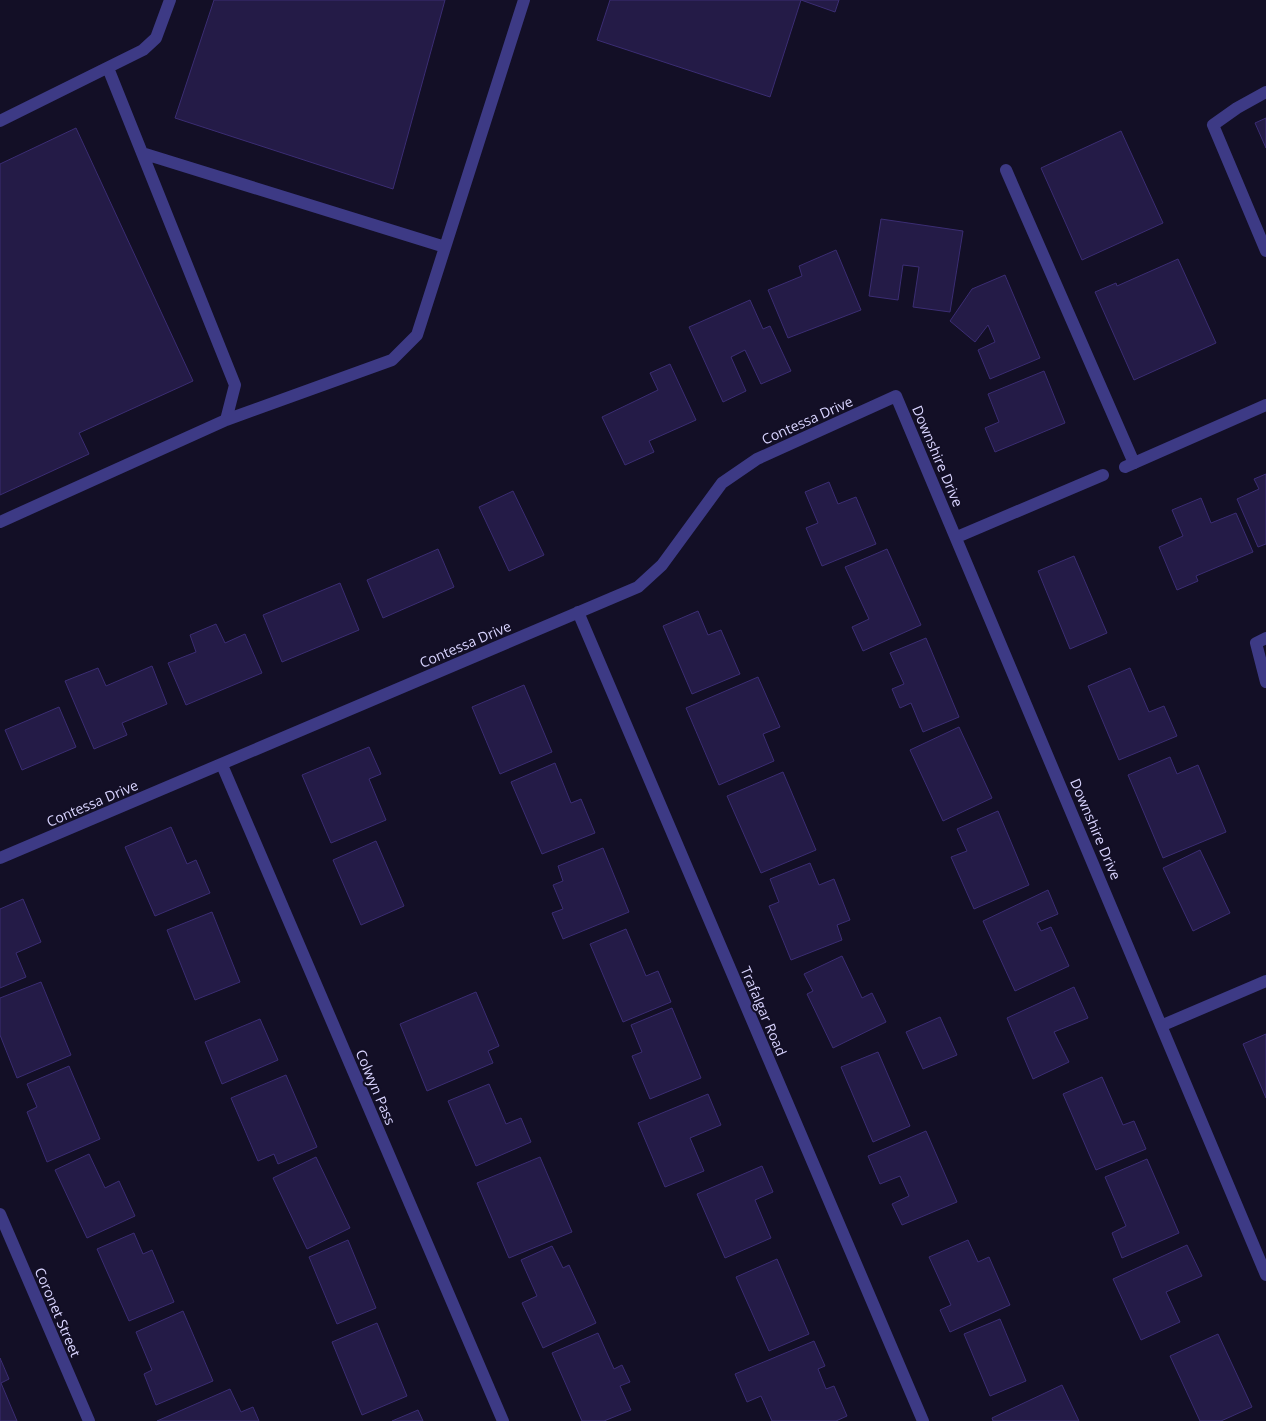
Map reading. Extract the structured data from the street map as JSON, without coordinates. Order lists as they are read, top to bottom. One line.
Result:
{"streets":{"street":["Contessa Drive","Downshire Drive","Trafalgar Road","Colwyn Pass","Coronet Street"]},"crossings":[["Contessa Drive","Downshire Drive"],["Contessa Drive","Trafalgar Road"],["Contessa Drive","Colwyn Pass"]]}
